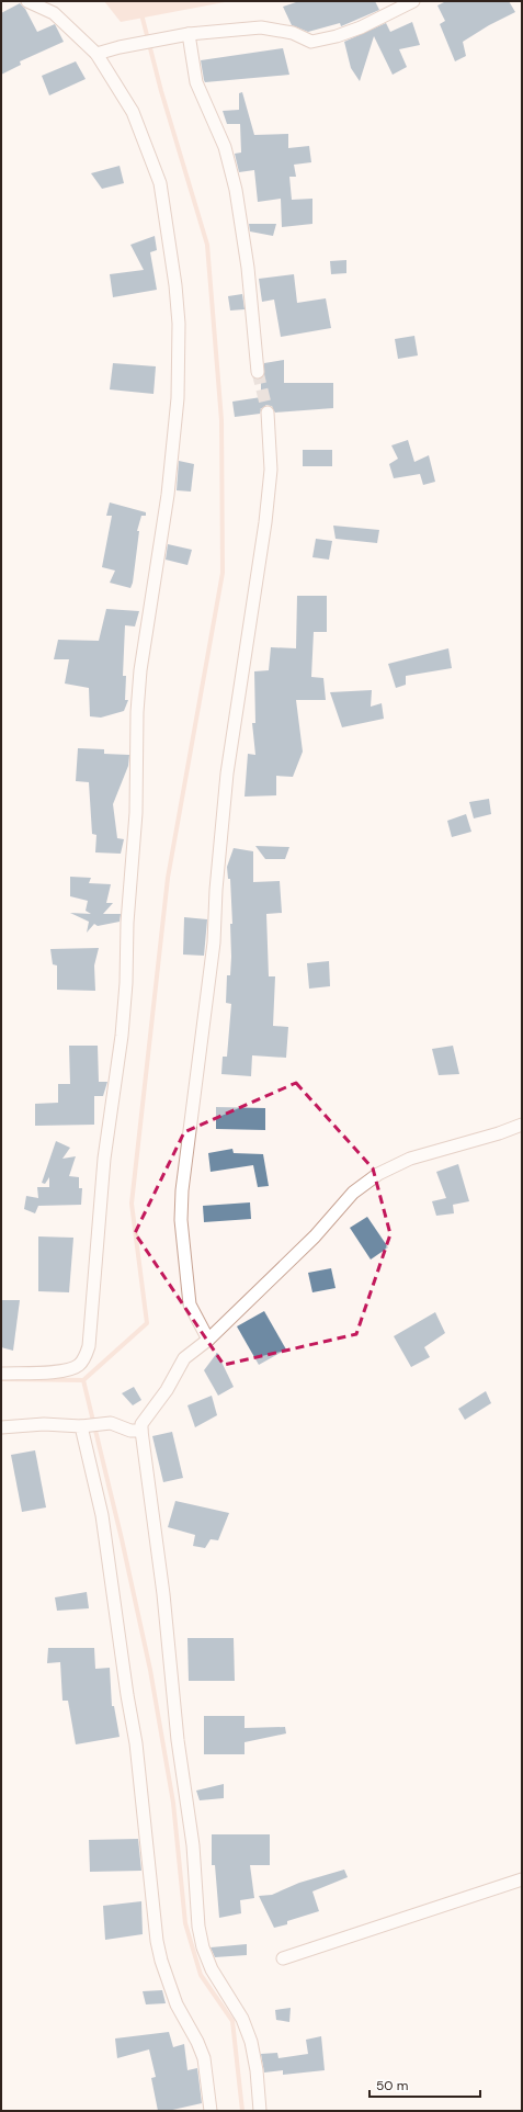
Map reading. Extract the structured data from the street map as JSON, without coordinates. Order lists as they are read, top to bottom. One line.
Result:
{"scale_bar":"50 m"}
